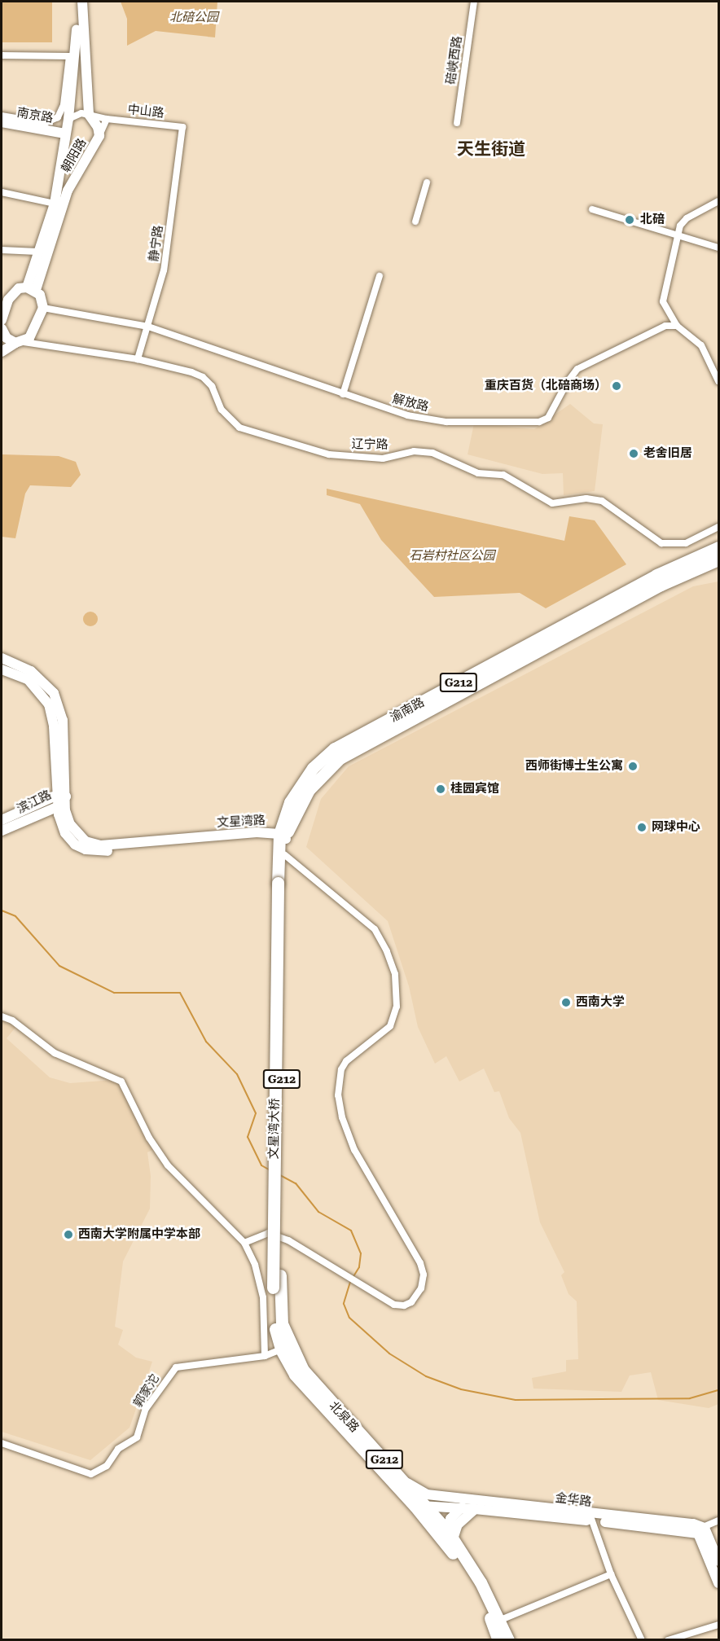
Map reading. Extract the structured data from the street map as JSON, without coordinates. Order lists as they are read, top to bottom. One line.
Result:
{"streets":{"highway":["G212","渝南路","文星湾大桥","北泉路"],"main road":["南京路","朝阳路","滨江路","文星湾路","金华路"],"street":["碚峡西路","中山路","静宁路","解放路","辽宁路","郭家沱"]},"crossings":[["中山路","朝阳路"],["中山路","静宁路"],["静宁路","解放路"],["静宁路","辽宁路"],["渝南路","文星湾路"],["渝南路","文星湾大桥"],["滨江路","文星湾路"],["文星湾大桥","北泉路"],["郭家沱","北泉路"],["北泉路","金华路"]],"districts":["天生街道"],"parks":["北碚公园","石岩村社区公园"],"places":["北碚","重庆百货（北碚商场）","老舍旧居","西师街博士生公寓","桂园宾馆","网球中心","西南大学","西南大学附属中学本部"]}
